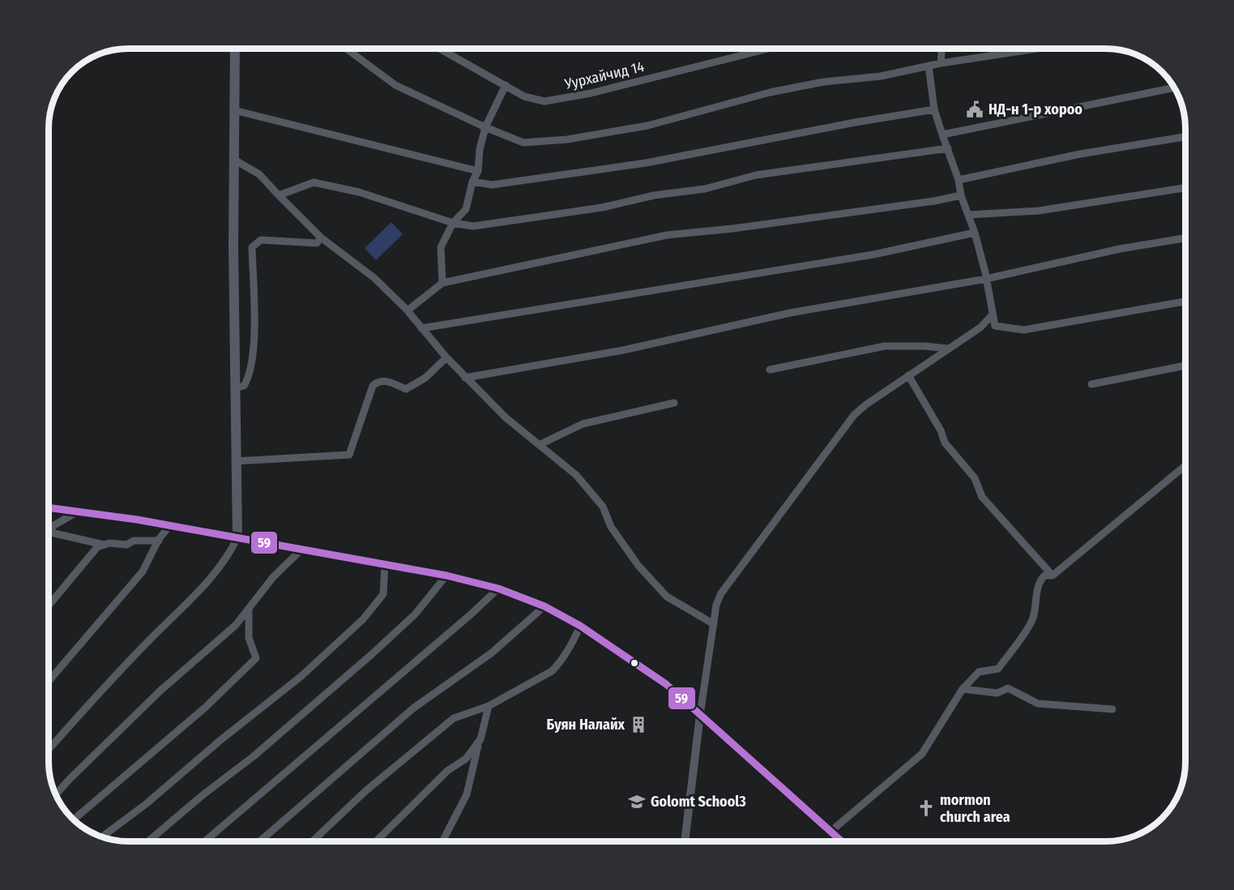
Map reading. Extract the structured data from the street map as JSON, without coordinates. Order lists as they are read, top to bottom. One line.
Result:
{"streets":{"street":["Уурхайчид 14"]},"places":{"public building":["НД-н 1-р хороо"],"building":["Буян Налайх"],"school or university":["Golomt School3"],"church":["mormon church area"]},"lines":["transit line 59"]}
